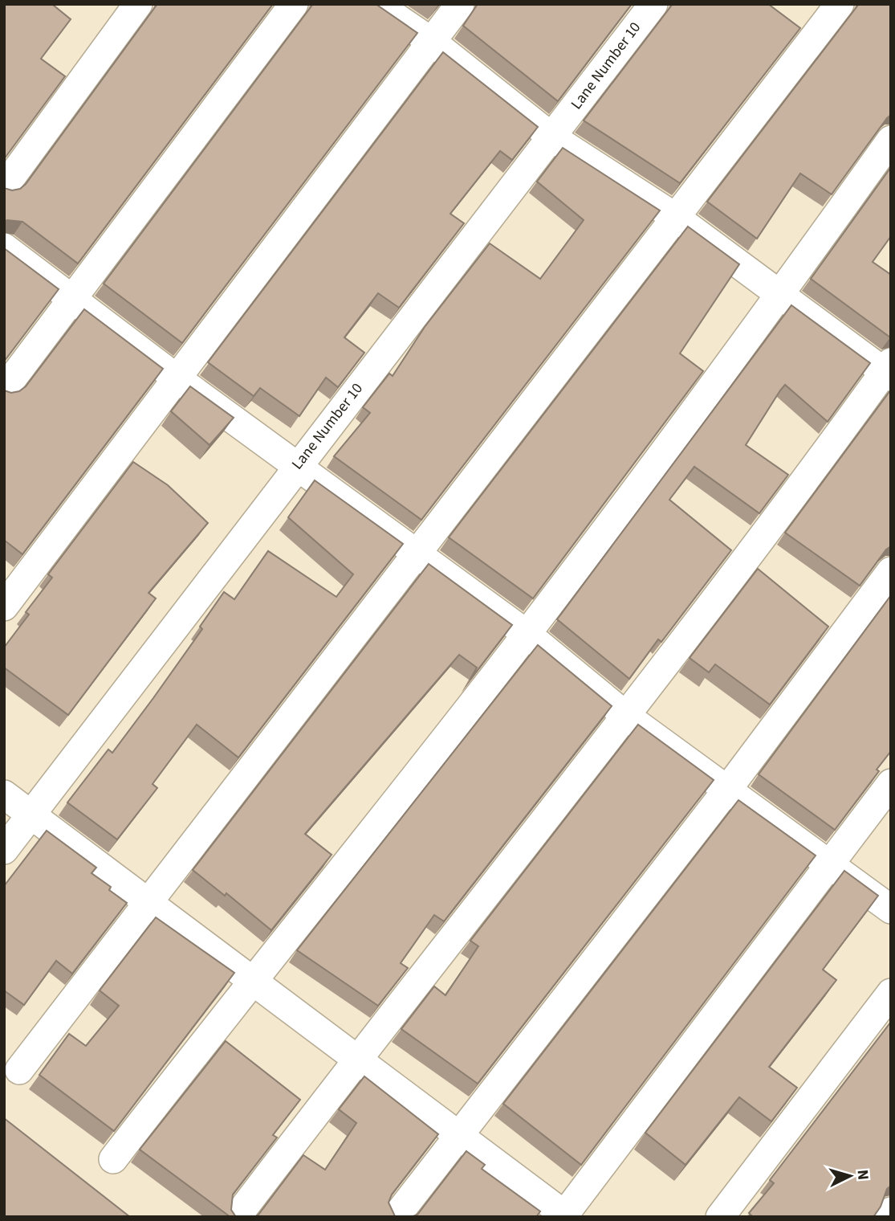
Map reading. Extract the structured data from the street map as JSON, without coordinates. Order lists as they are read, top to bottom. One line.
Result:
{"streets":{"street":["Lane Number 10"]},"north":"right"}
